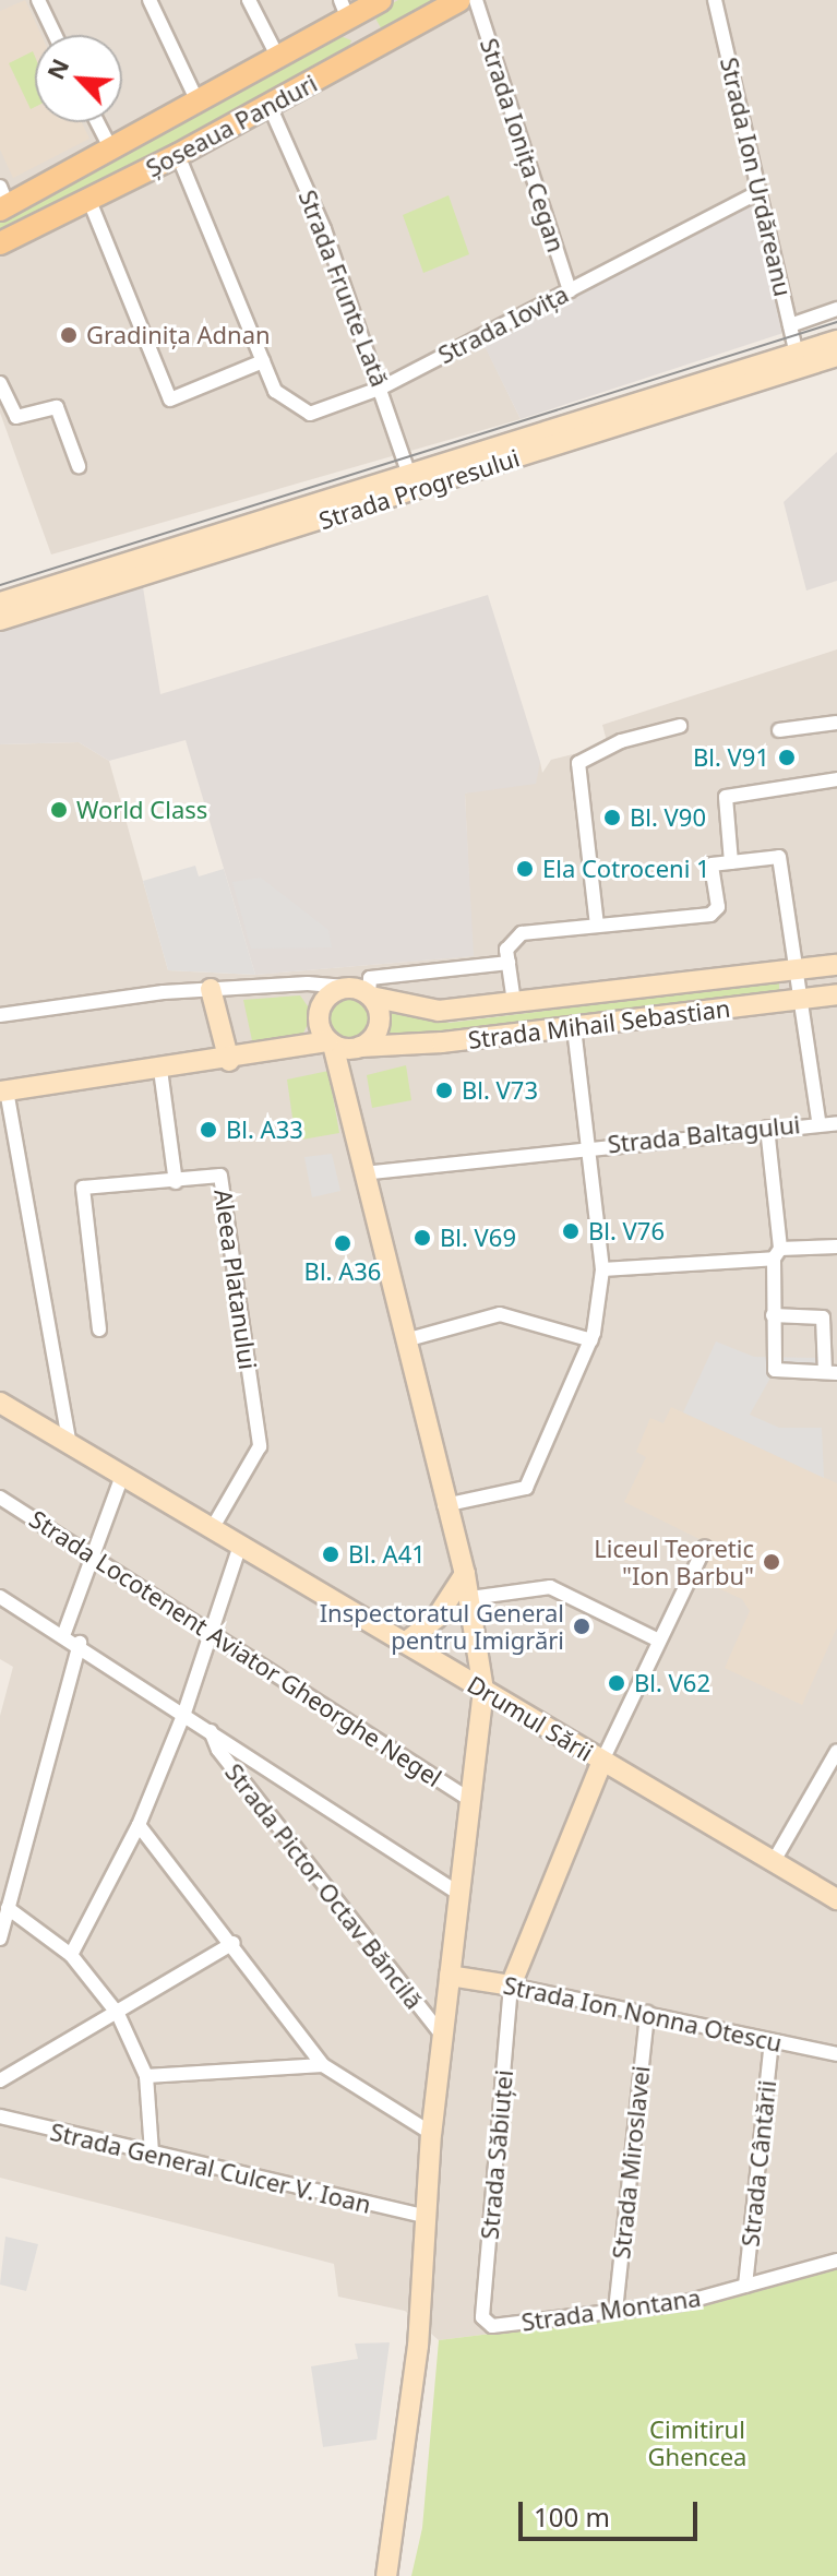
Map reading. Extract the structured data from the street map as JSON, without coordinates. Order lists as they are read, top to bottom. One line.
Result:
{"streets":{"main road":["Șoseaua Panduri","Strada Progresului","Strada Mihail Sebastian","Drumul Sării","Strada Ion Nonna Otescu"],"street":["Strada Ionița Cegan","Strada Ion Urdăreanu","Strada Frunte Lată","Strada Iovița","Strada Baltagului","Aleea Platanului","Strada Locotenent Aviator Gheorghe Negel","Strada Pictor Octav Băncilă","Strada Săbiuței","Strada Miroslavei","Strada Cântării","Strada General Culcer V. Ioan","Strada Montana"]},"crossings":[["Șoseaua Panduri","Strada Frunte Lată"],["Strada Ionița Cegan","Strada Iovița"],["Strada Ion Urdăreanu","Strada Iovița"],["Strada Ion Urdăreanu","Strada Progresului"],["Strada Frunte Lată","Strada Iovița"],["Strada Frunte Lată","Strada Progresului"],["Strada Mihail Sebastian","Strada Baltagului"],["Strada Mihail Sebastian","Aleea Platanului"],["Aleea Platanului","Drumul Sării"],["Strada Ion Nonna Otescu","Strada Săbiuței"],["Strada Ion Nonna Otescu","Strada Miroslavei"],["Strada Ion Nonna Otescu","Strada Cântării"],["Strada Săbiuței","Strada Montana"],["Strada Miroslavei","Strada Montana"],["Strada Cântării","Strada Montana"]],"parks":["Cimitirul Ghencea"],"places":["Gradinița Adnan","Bl. V91","World Class","Bl. V90","Ela Cotroceni 1","Bl. V73","Bl. A33","Bl. V76","Bl. V69","Bl. A36","Bl. A41","Liceul Teoretic \"Ion Barbu\"","Inspectoratul General pentru Imigrări","Bl. V62"],"scale_bar":"100 m","north":"top left"}
